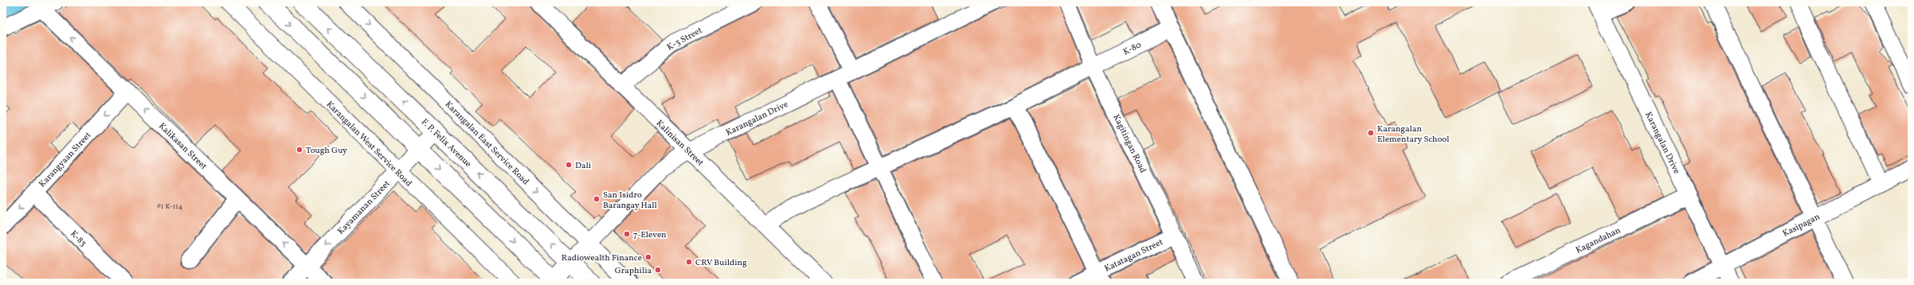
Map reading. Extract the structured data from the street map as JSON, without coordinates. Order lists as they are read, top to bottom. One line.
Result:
{"streets":{"main road":["F. P. Felix Avenue"],"street":["K-3 Street","K-80","Karangalan Drive","Karangalan East Service Road","Kalinisan Street","Karangalan West Service Road","Kagitingan Road","Kalikasan Street","Karangyaan Street","Kayamanan Street","Kasipagan","K-83","Kagandahan","Katatagan Street"]},"crossings":[["K-3 Street","Kalinisan Street"],["K-80","Kalinisan Street"],["K-80","Kagitingan Road"],["Karangalan Drive","F. P. Felix Avenue"],["Karangalan Drive","Karangalan East Service Road"],["Karangalan Drive","Kalinisan Street"],["Karangalan Drive","Kasipagan"],["Karangalan Drive","Kagandahan"],["F. P. Felix Avenue","Kayamanan Street"],["Karangalan West Service Road","Kayamanan Street"],["Kagitingan Road","Katatagan Street"],["Kalikasan Street","Karangyaan Street"],["Kalikasan Street","Kayamanan Street"],["Karangyaan Street","K-83"]],"one_way":["Karangalan East Service Road","Kalikasan Street","Karangyaan Street","Kayamanan Street"],"places":["Karangalan Elementary School","Tough Guy","Dali","San Isidro Barangay Hall","7-Eleven","Radiowealth Finance","CRV Building","Graphilia"],"house_numbers":["#1 K-114"]}
